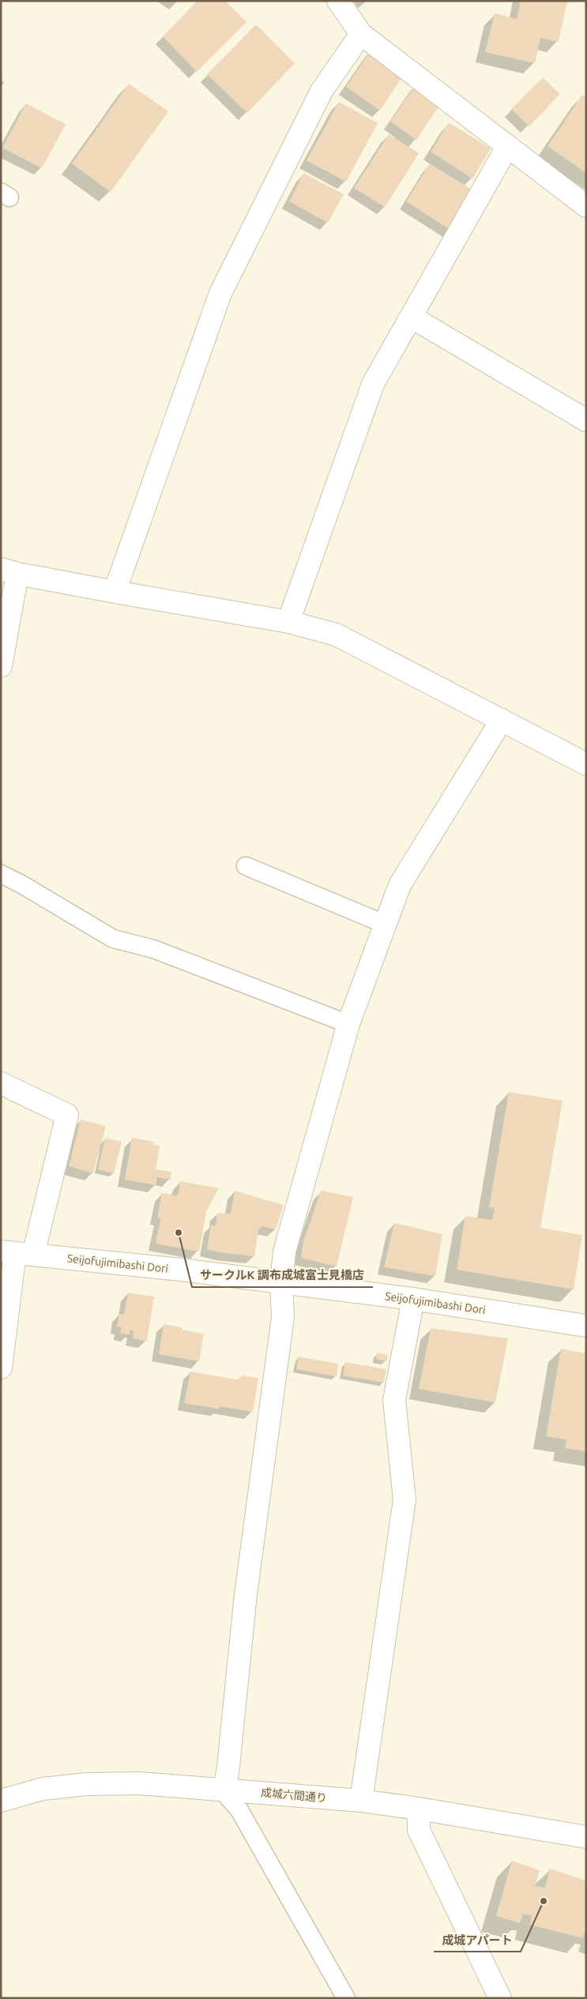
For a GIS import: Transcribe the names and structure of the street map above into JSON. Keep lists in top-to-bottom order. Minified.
{"streets":{"street":["Seijofujimibashi Dori","成城六間通り"]},"places":["サークルK 調布成城富士見橋店","成城アパート"]}
